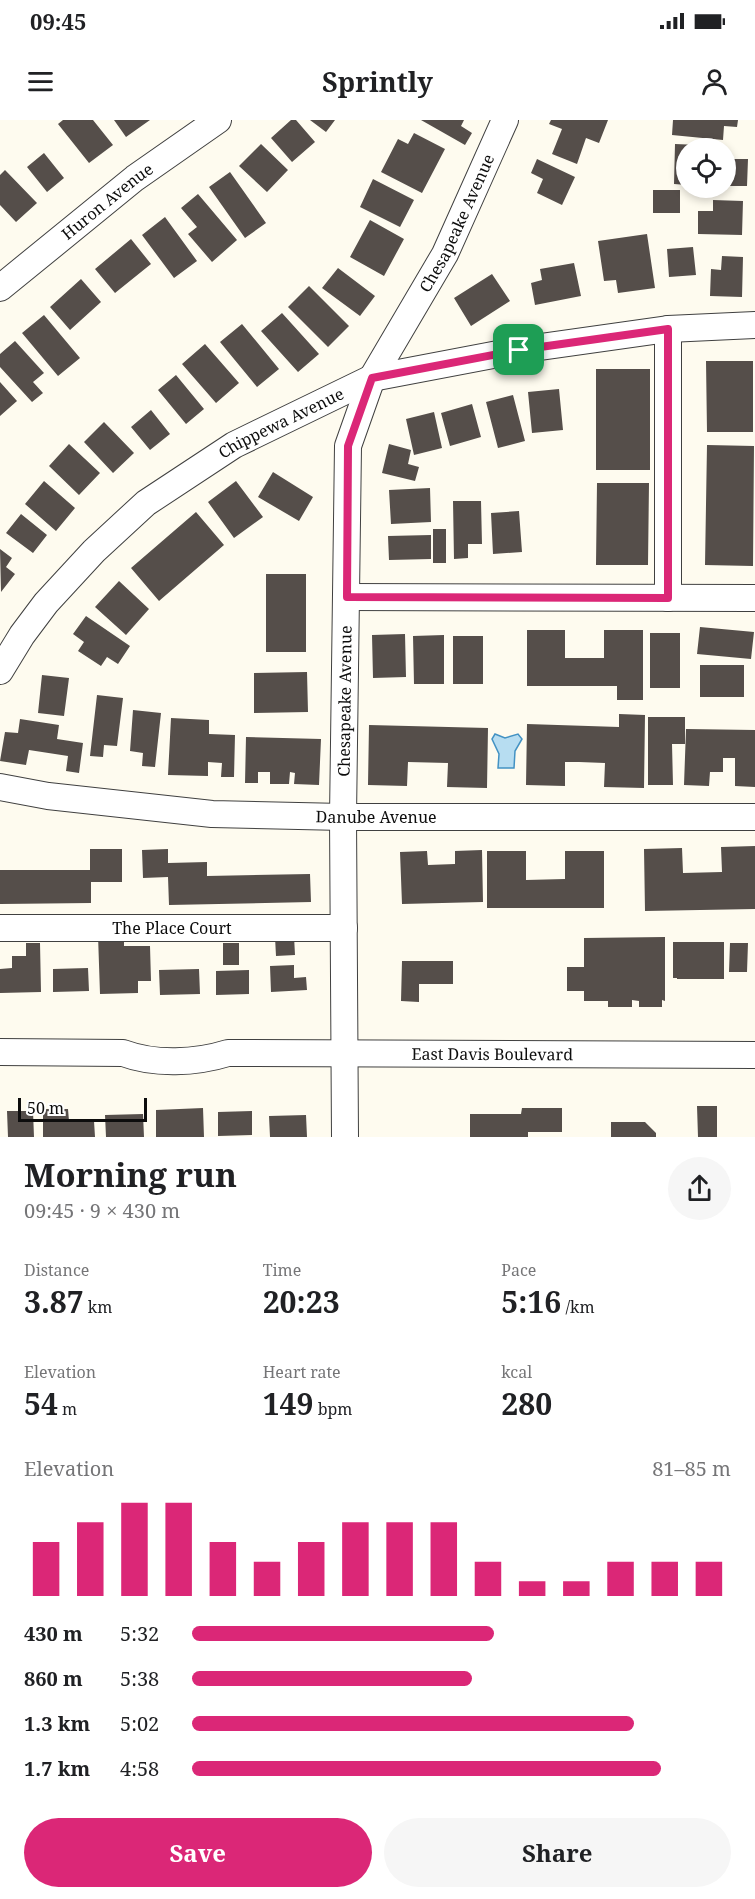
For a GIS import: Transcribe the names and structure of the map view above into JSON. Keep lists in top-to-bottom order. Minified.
{"streets":{"street":["Huron Avenue","Chesapeake Avenue","Chippewa Avenue","Danube Avenue","The Place Court","East Davis Boulevard"]},"crossings":[["Chesapeake Avenue","Chippewa Avenue"],["Chesapeake Avenue","Danube Avenue"],["Chesapeake Avenue","The Place Court"],["Chesapeake Avenue","East Davis Boulevard"]],"scale_bar":"50 m","page":{"status":"09:45","header":"Sprintly","scale":"50 m","heading":["Morning run","09:45 · 9 × 430 m"],"stats":[["Distance","3.87 km"],["Time","20:23"],["Pace","5:16 /km"],["Elevation","54 m"],["Heart rate","149 bpm"],["kcal","280"]],"chart":["Elevation","81–85 m"],"list":[{"name":"430 m","note":"5:32"},{"name":"860 m","note":"5:38"},{"name":"1.3 km","note":"5:02"},{"name":"1.7 km","note":"4:58"}],"buttons":["Save","Share"]}}
